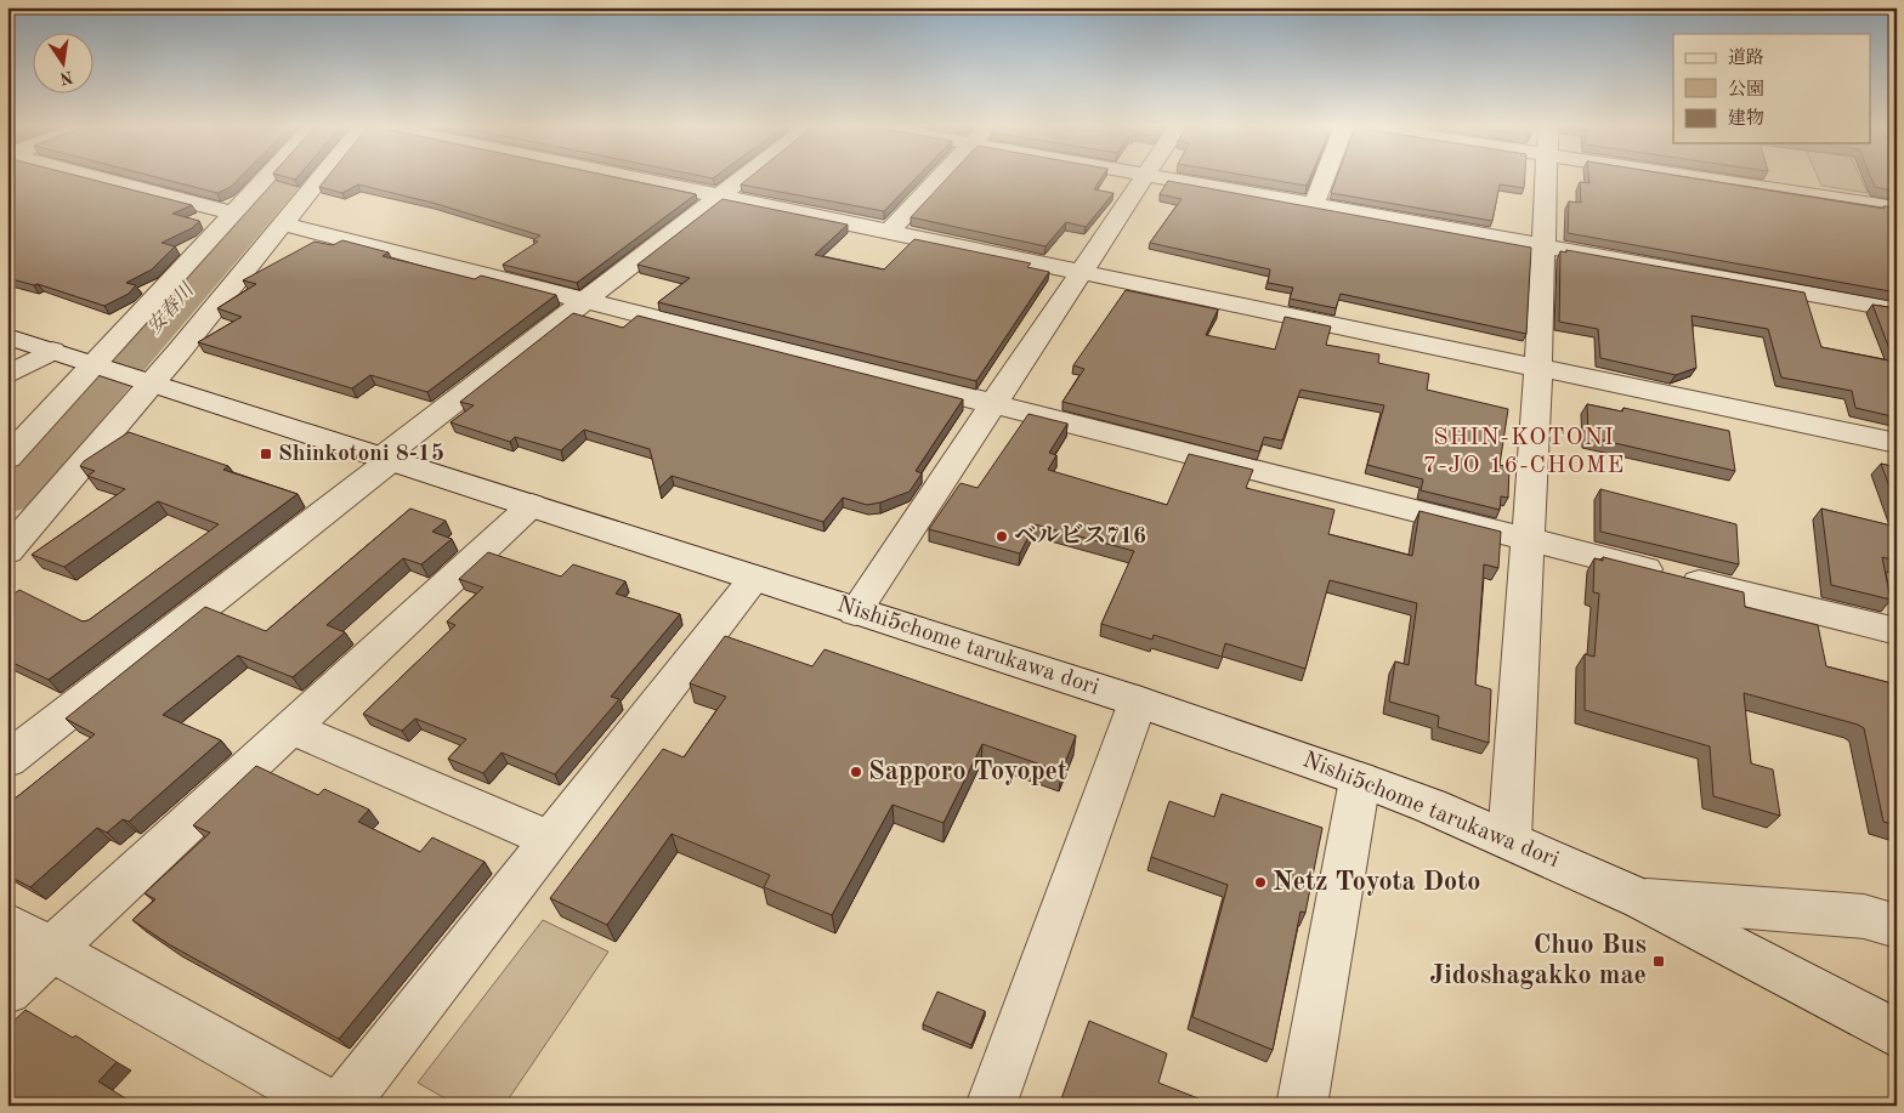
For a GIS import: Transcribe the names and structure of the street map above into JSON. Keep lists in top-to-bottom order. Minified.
{"streets":{"street":["Nishi5chome tarukawa dori"]},"districts":["SHIN-KOTONI 7-JO 16-CHOME"],"water":["安春川"],"places":{"transit":["Shinkotoni 8-15","Chuo Bus Jidoshagakko mae"],"other":["ベルビス716","Sapporo Toyopet","Netz Toyota Doto"]},"legend":["道路","公園","建物"],"north":"bottom"}
